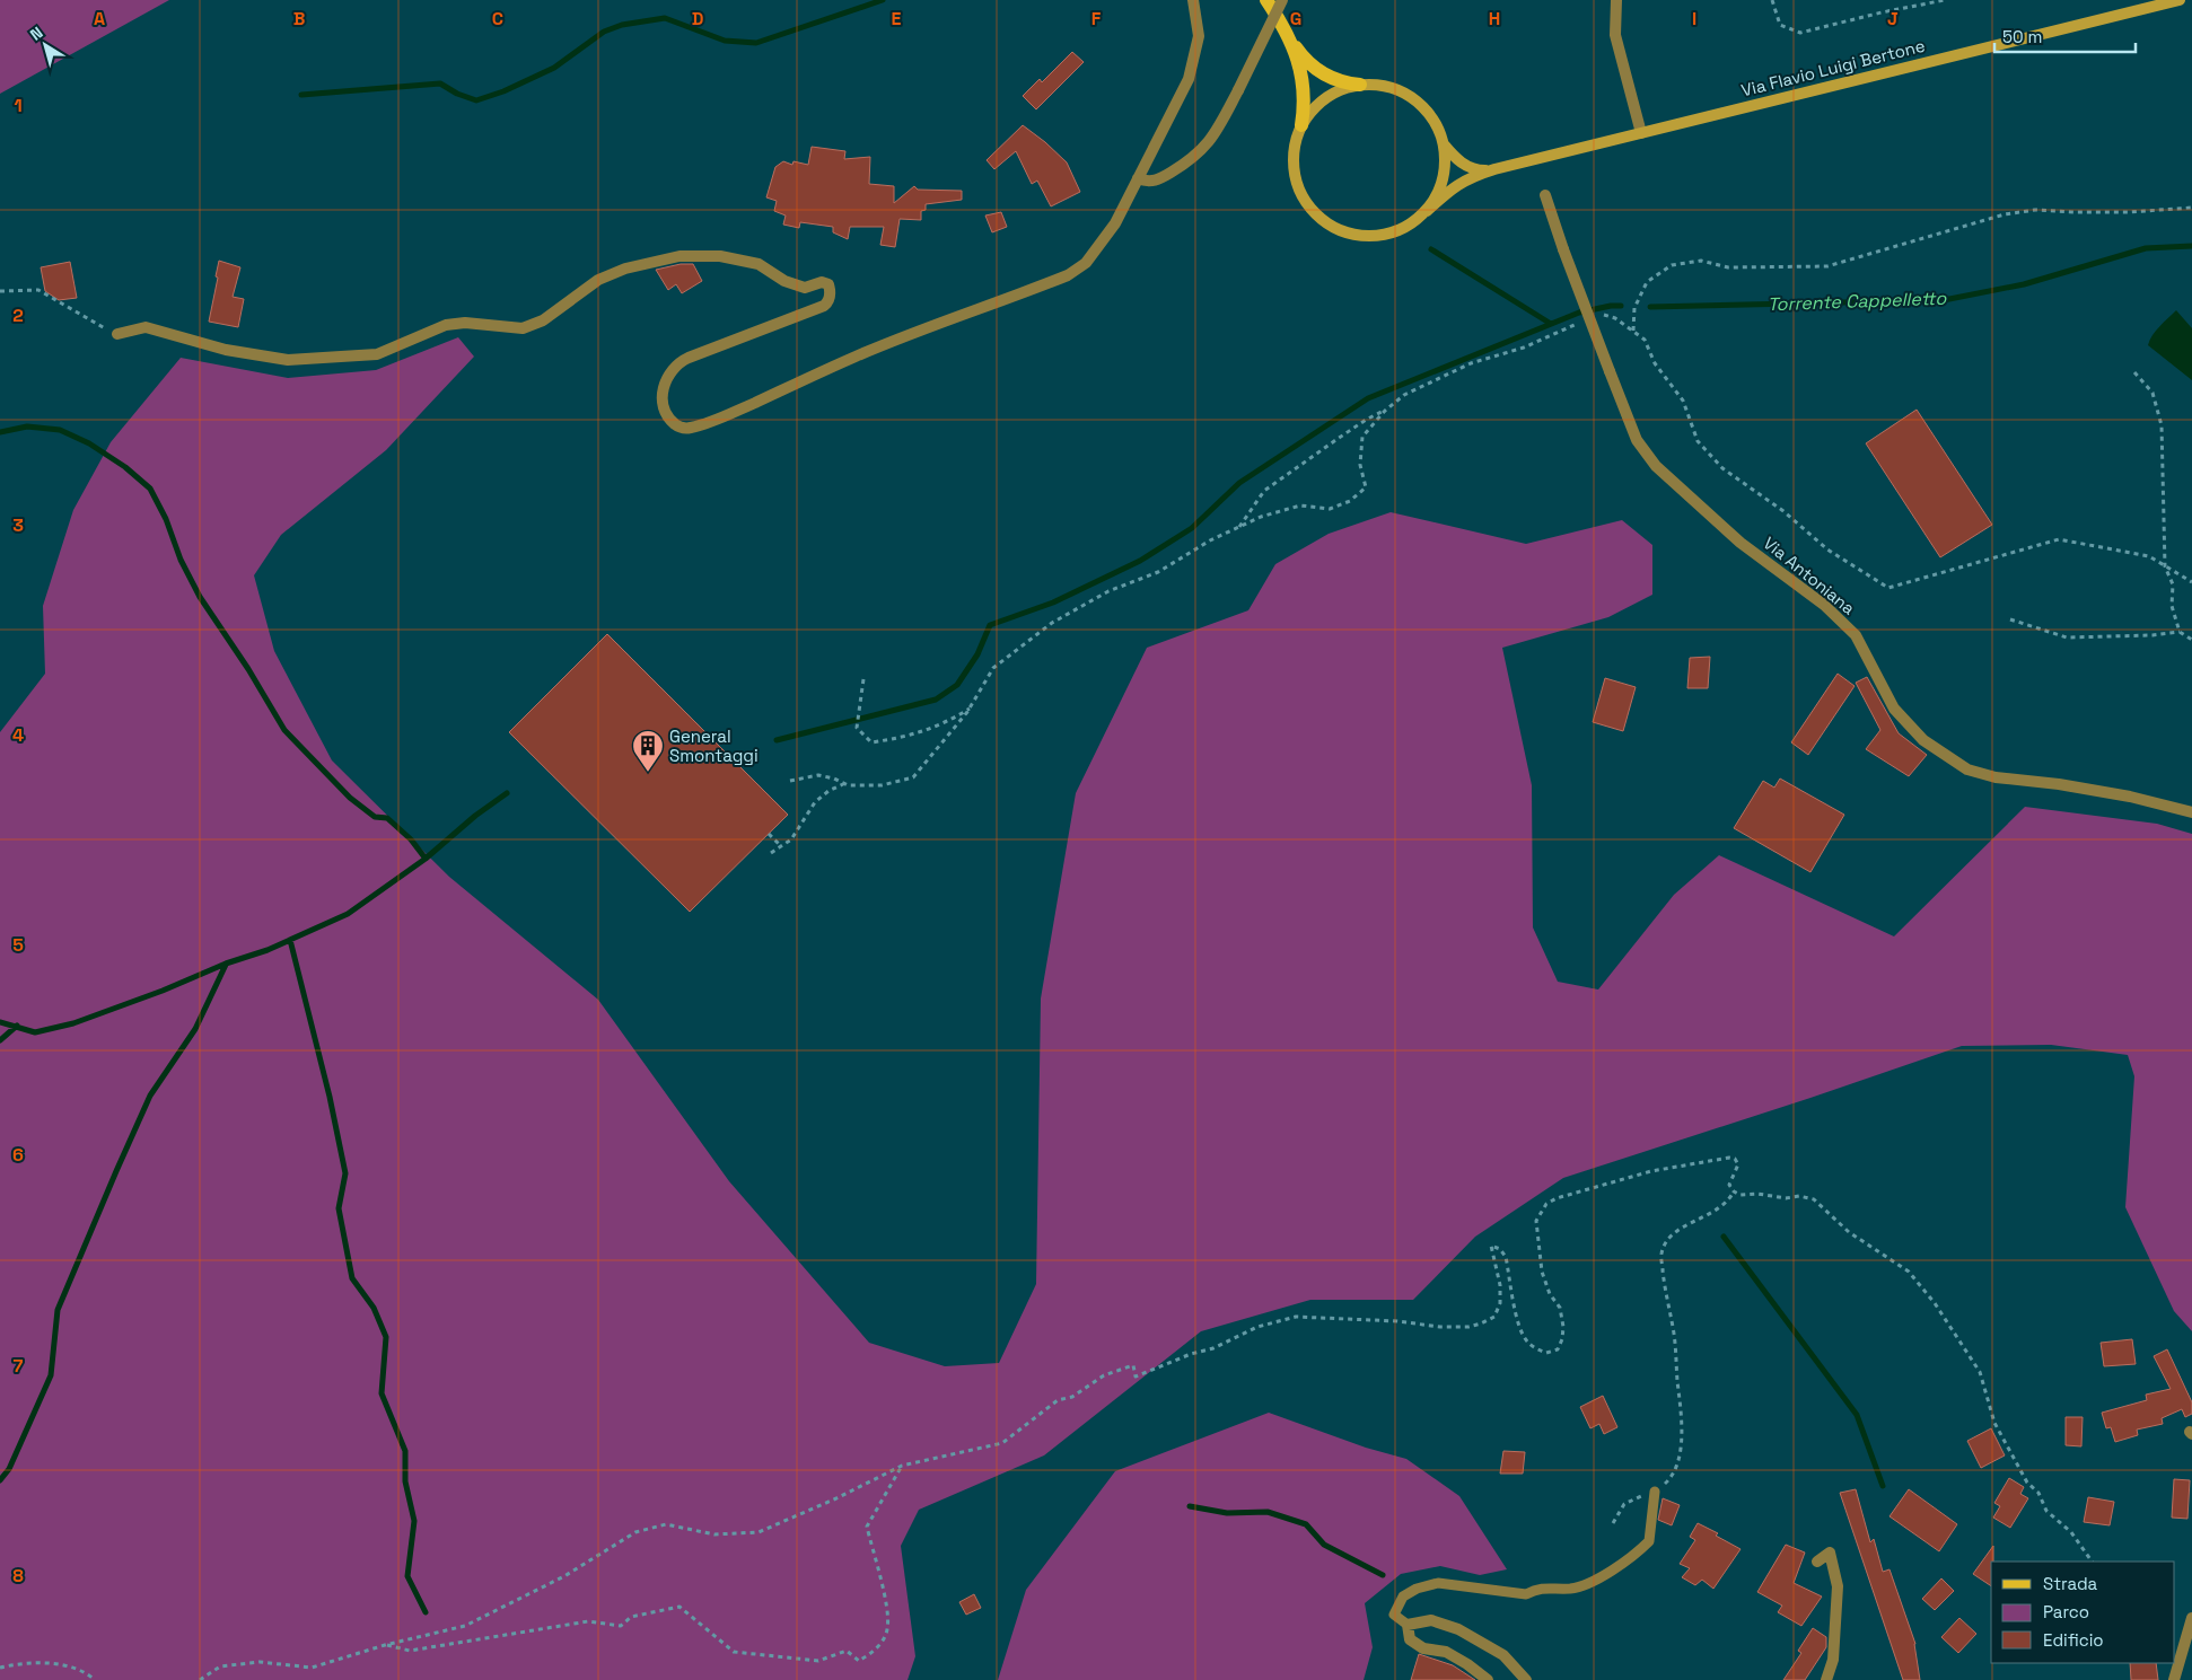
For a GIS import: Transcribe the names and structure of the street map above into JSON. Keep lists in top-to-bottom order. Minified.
{"streets":{"street":["Via Flavio Luigi Bertone","Via Antoniana"]},"water":["Torrente Cappelletto"],"places":{"building":["General Smontaggi"]},"legend":["Strada","Parco","Edificio"],"scale_bar":"50 m","north":"top left","grid":{"columns":["A","B","C","D","E","F","G","H","I","J"],"rows":["1","2","3","4","5","6","7","8"]}}
